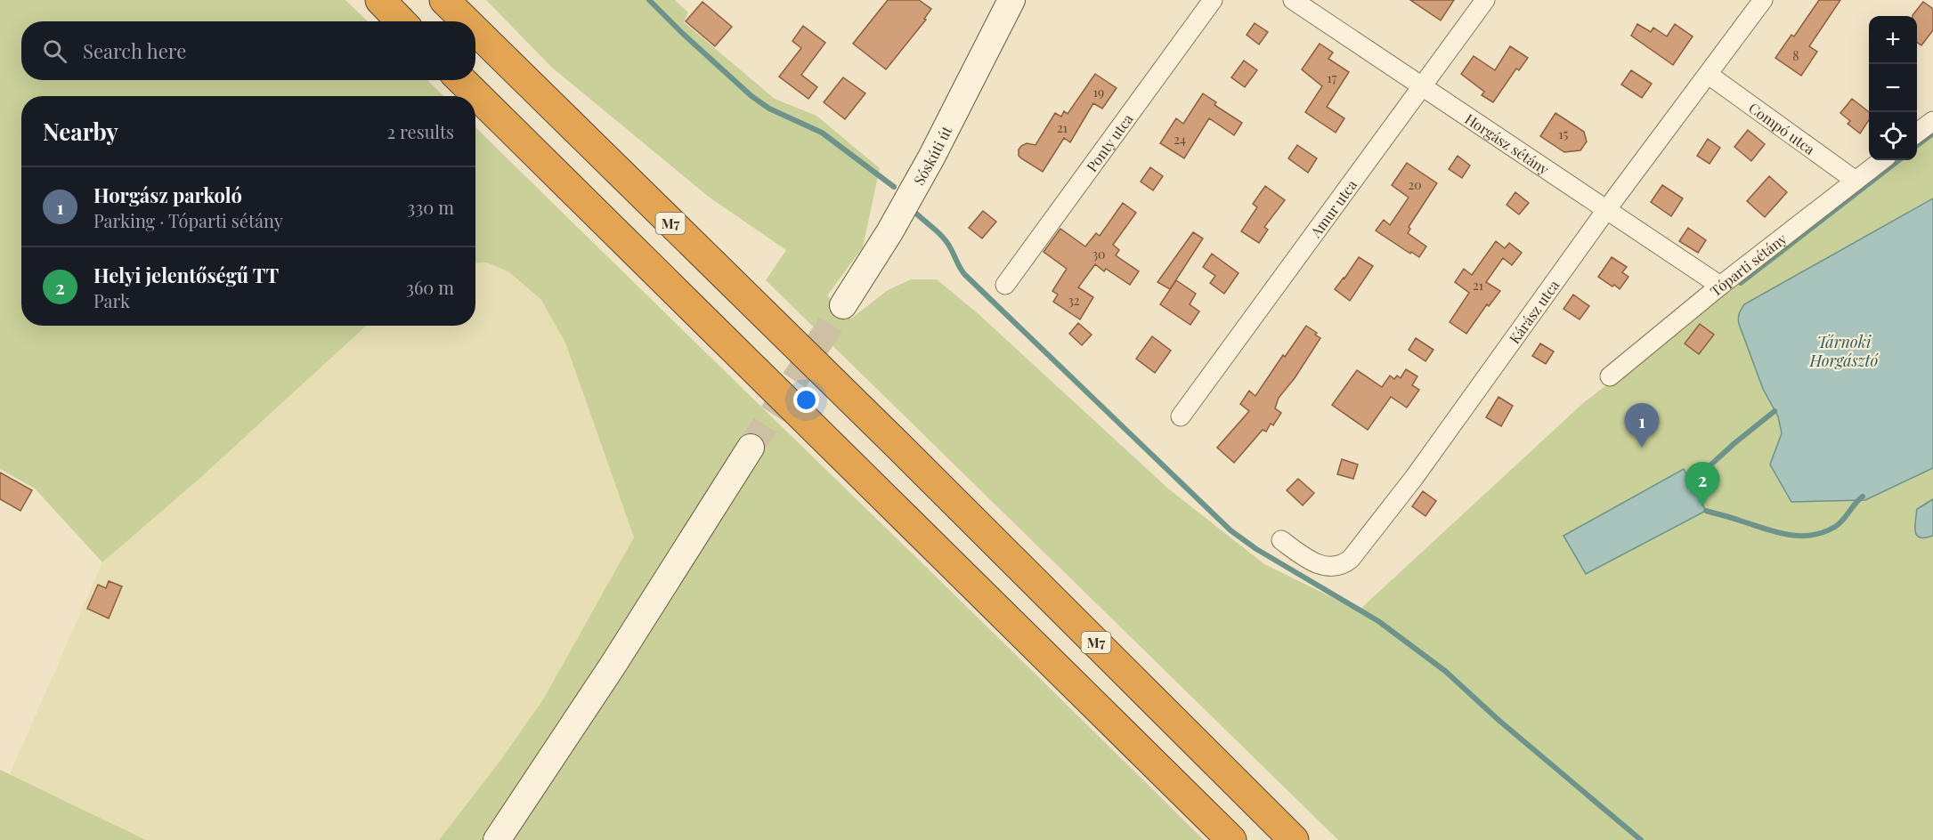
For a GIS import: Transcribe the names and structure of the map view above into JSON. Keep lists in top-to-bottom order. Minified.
{"streets":{"highway":["M7"],"main road":["Sóskúti út"],"street":["Compó utca","Ponty utca","Horgász sétány","Amur utca","Tóparti sétány","Kárász utca"]},"crossings":[["Compó utca","Tóparti sétány"],["Compó utca","Kárász utca"],["Horgász sétány","Amur utca"],["Horgász sétány","Tóparti sétány"],["Horgász sétány","Kárász utca"]],"water":["Tárnoki Horgásztó"],"house_numbers":["8","17","19","21","15","24","20","30","21","32"],"page":{"map_buttons":["+","−"],"search":"Search here","heading":["Nearby","2 results"],"list":[{"mark":"1","name":"Horgász parkoló","note":"Parking · Tóparti sétány","value":"330 m"},{"mark":"2","name":"Helyi jelentőségű TT","note":"Park","value":"360 m"}],"pins":["1","2"]}}
